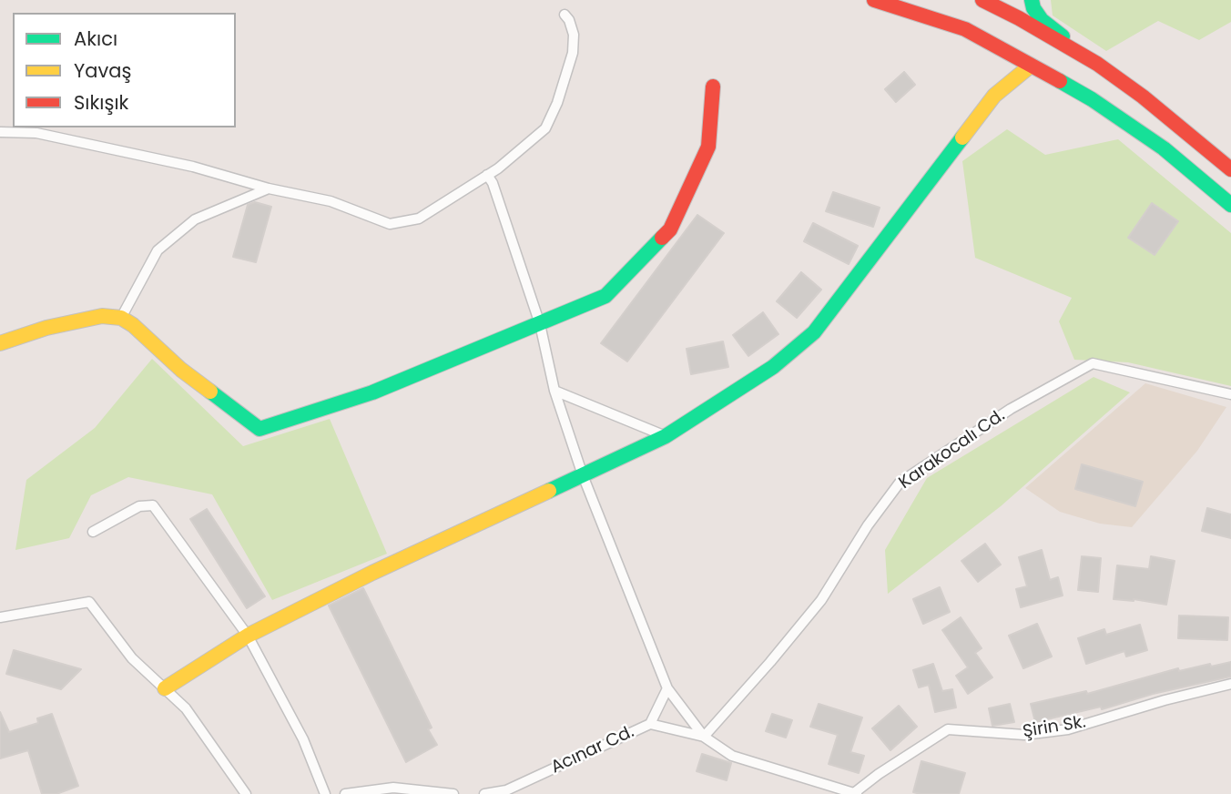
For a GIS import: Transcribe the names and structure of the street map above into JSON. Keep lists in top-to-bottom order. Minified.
{"streets":{"street":["Karakocalı Cd.","Şirin Sk.","Acınar Cd."]},"crossings":[["Karakocalı Cd.","Acınar Cd."]],"legend":["Akıcı","Yavaş","Sıkışık"]}
